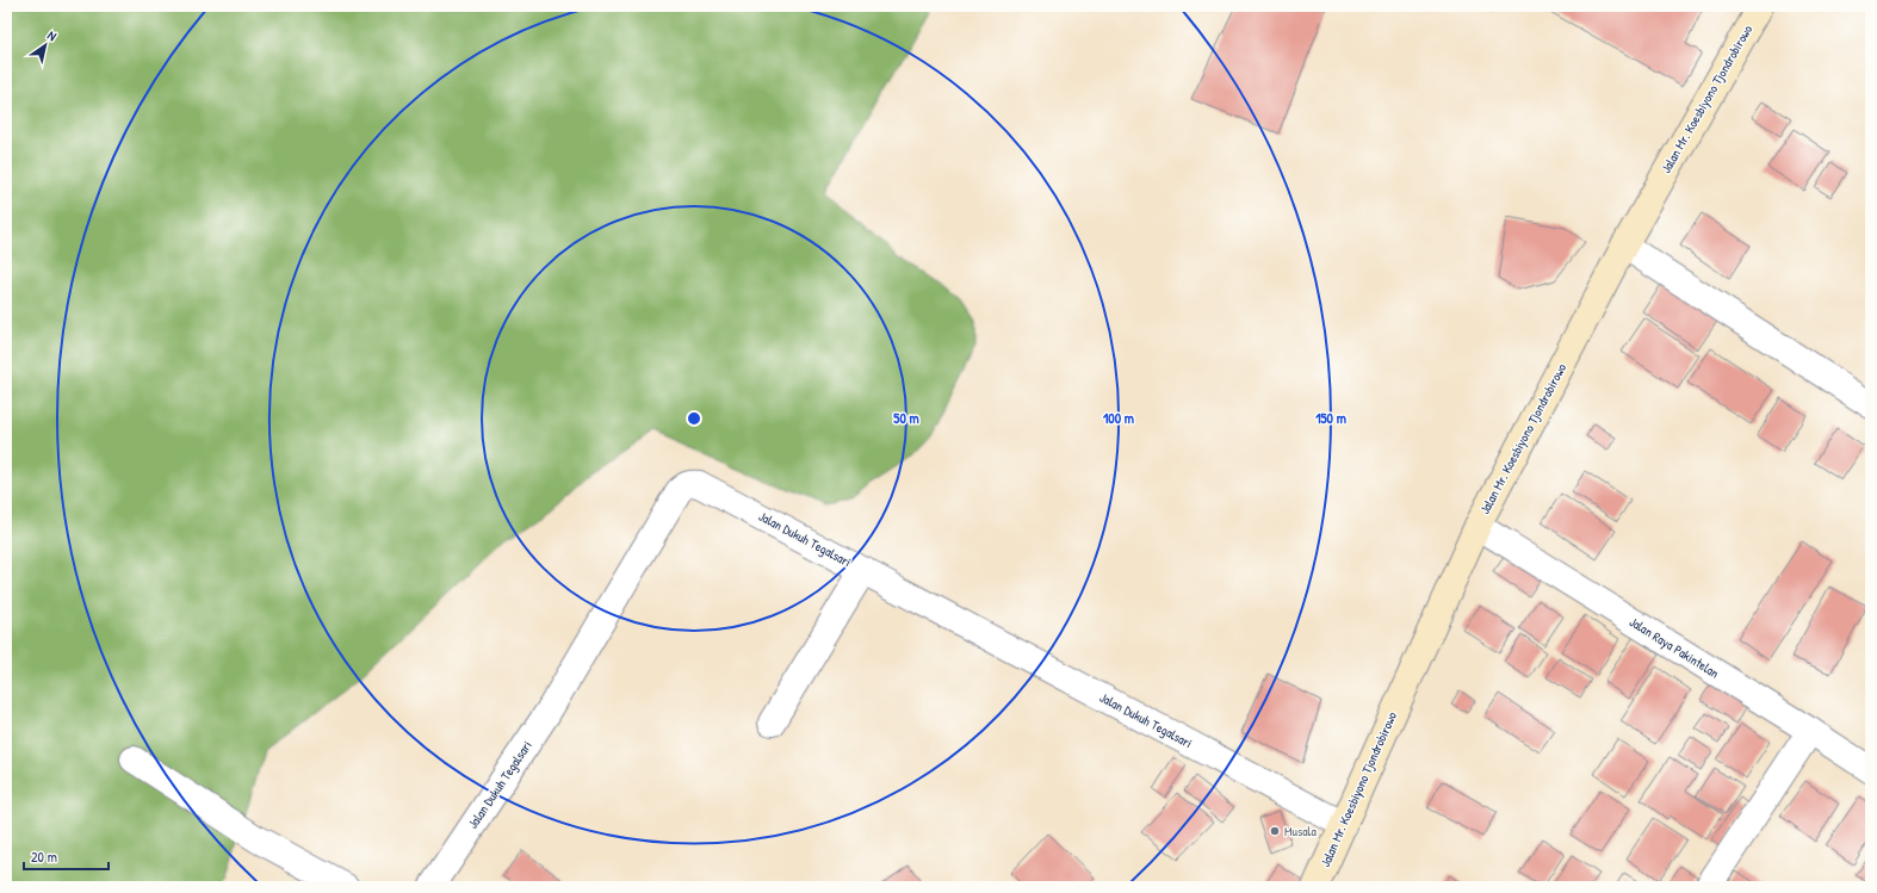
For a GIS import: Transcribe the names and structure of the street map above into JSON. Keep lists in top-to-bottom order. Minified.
{"streets":{"main road":["Jalan Mr. Koesbiyono Tjondrobirowo"],"street":["Jalan Dukuh Tegalsari","Jalan Raya Pakintelan"]},"crossings":[["Jalan Mr. Koesbiyono Tjondrobirowo","Jalan Dukuh Tegalsari"],["Jalan Mr. Koesbiyono Tjondrobirowo","Jalan Raya Pakintelan"]],"places":["Musala"],"scale_bar":"20 m","north":"top right","rings":["50 m","100 m","150 m"]}
